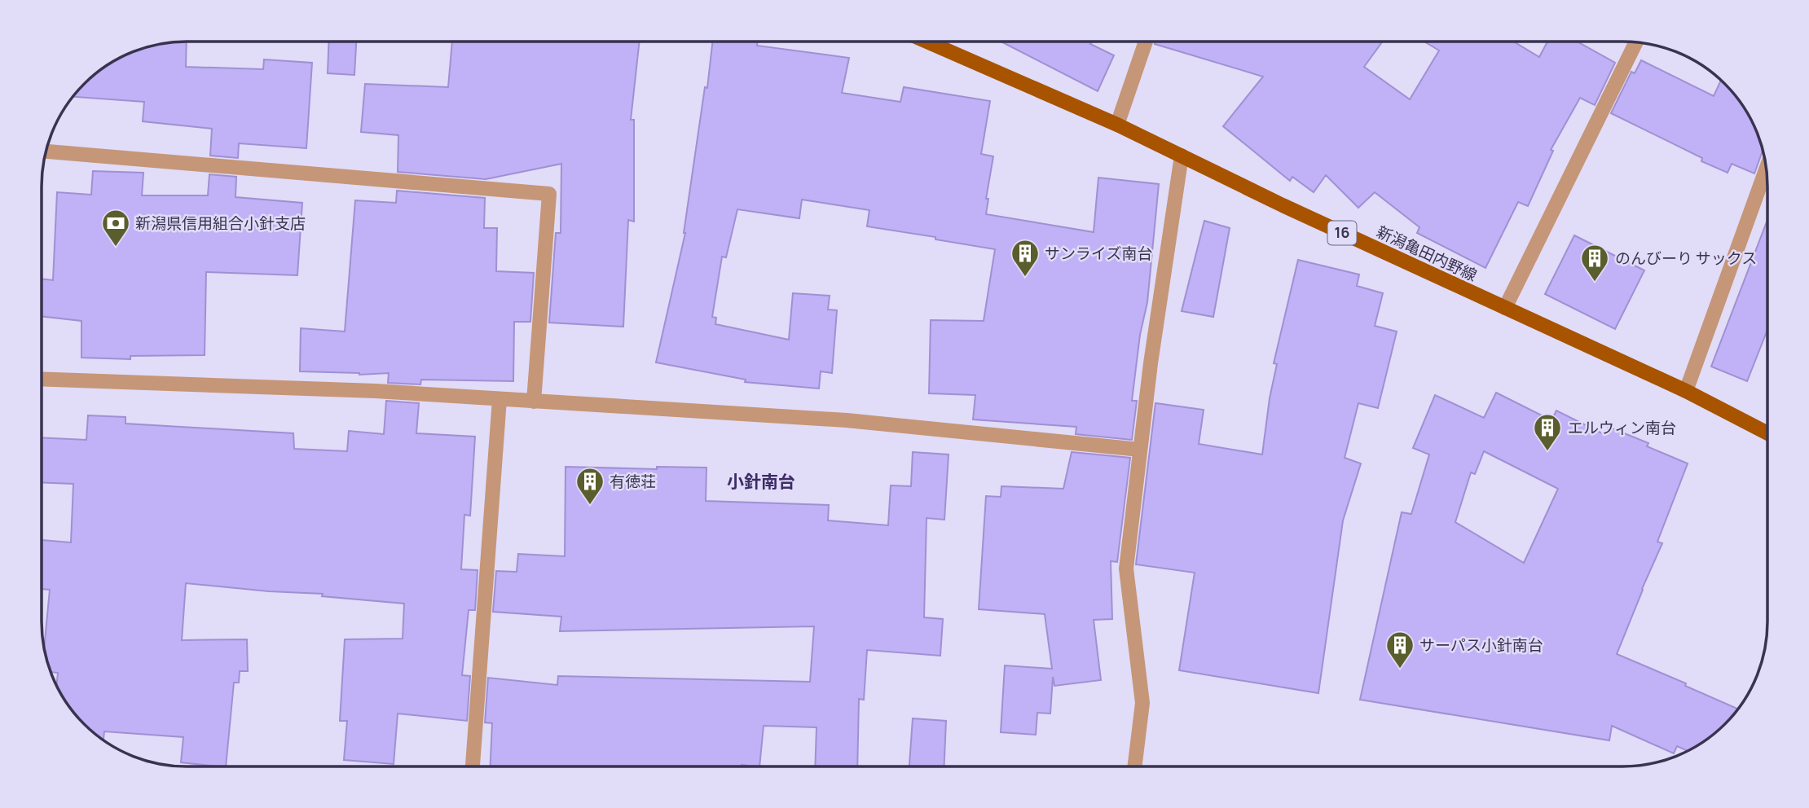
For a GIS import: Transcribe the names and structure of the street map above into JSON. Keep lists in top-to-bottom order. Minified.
{"streets":{"main road":["16","新潟亀田内野線"]},"districts":["小針南台"],"places":{"bank":["新潟県信用組合小針支店"],"building":["サンライズ南台","のんびーり サックス","エルウィン南台","有徳荘","サーパス小針南台"]}}
